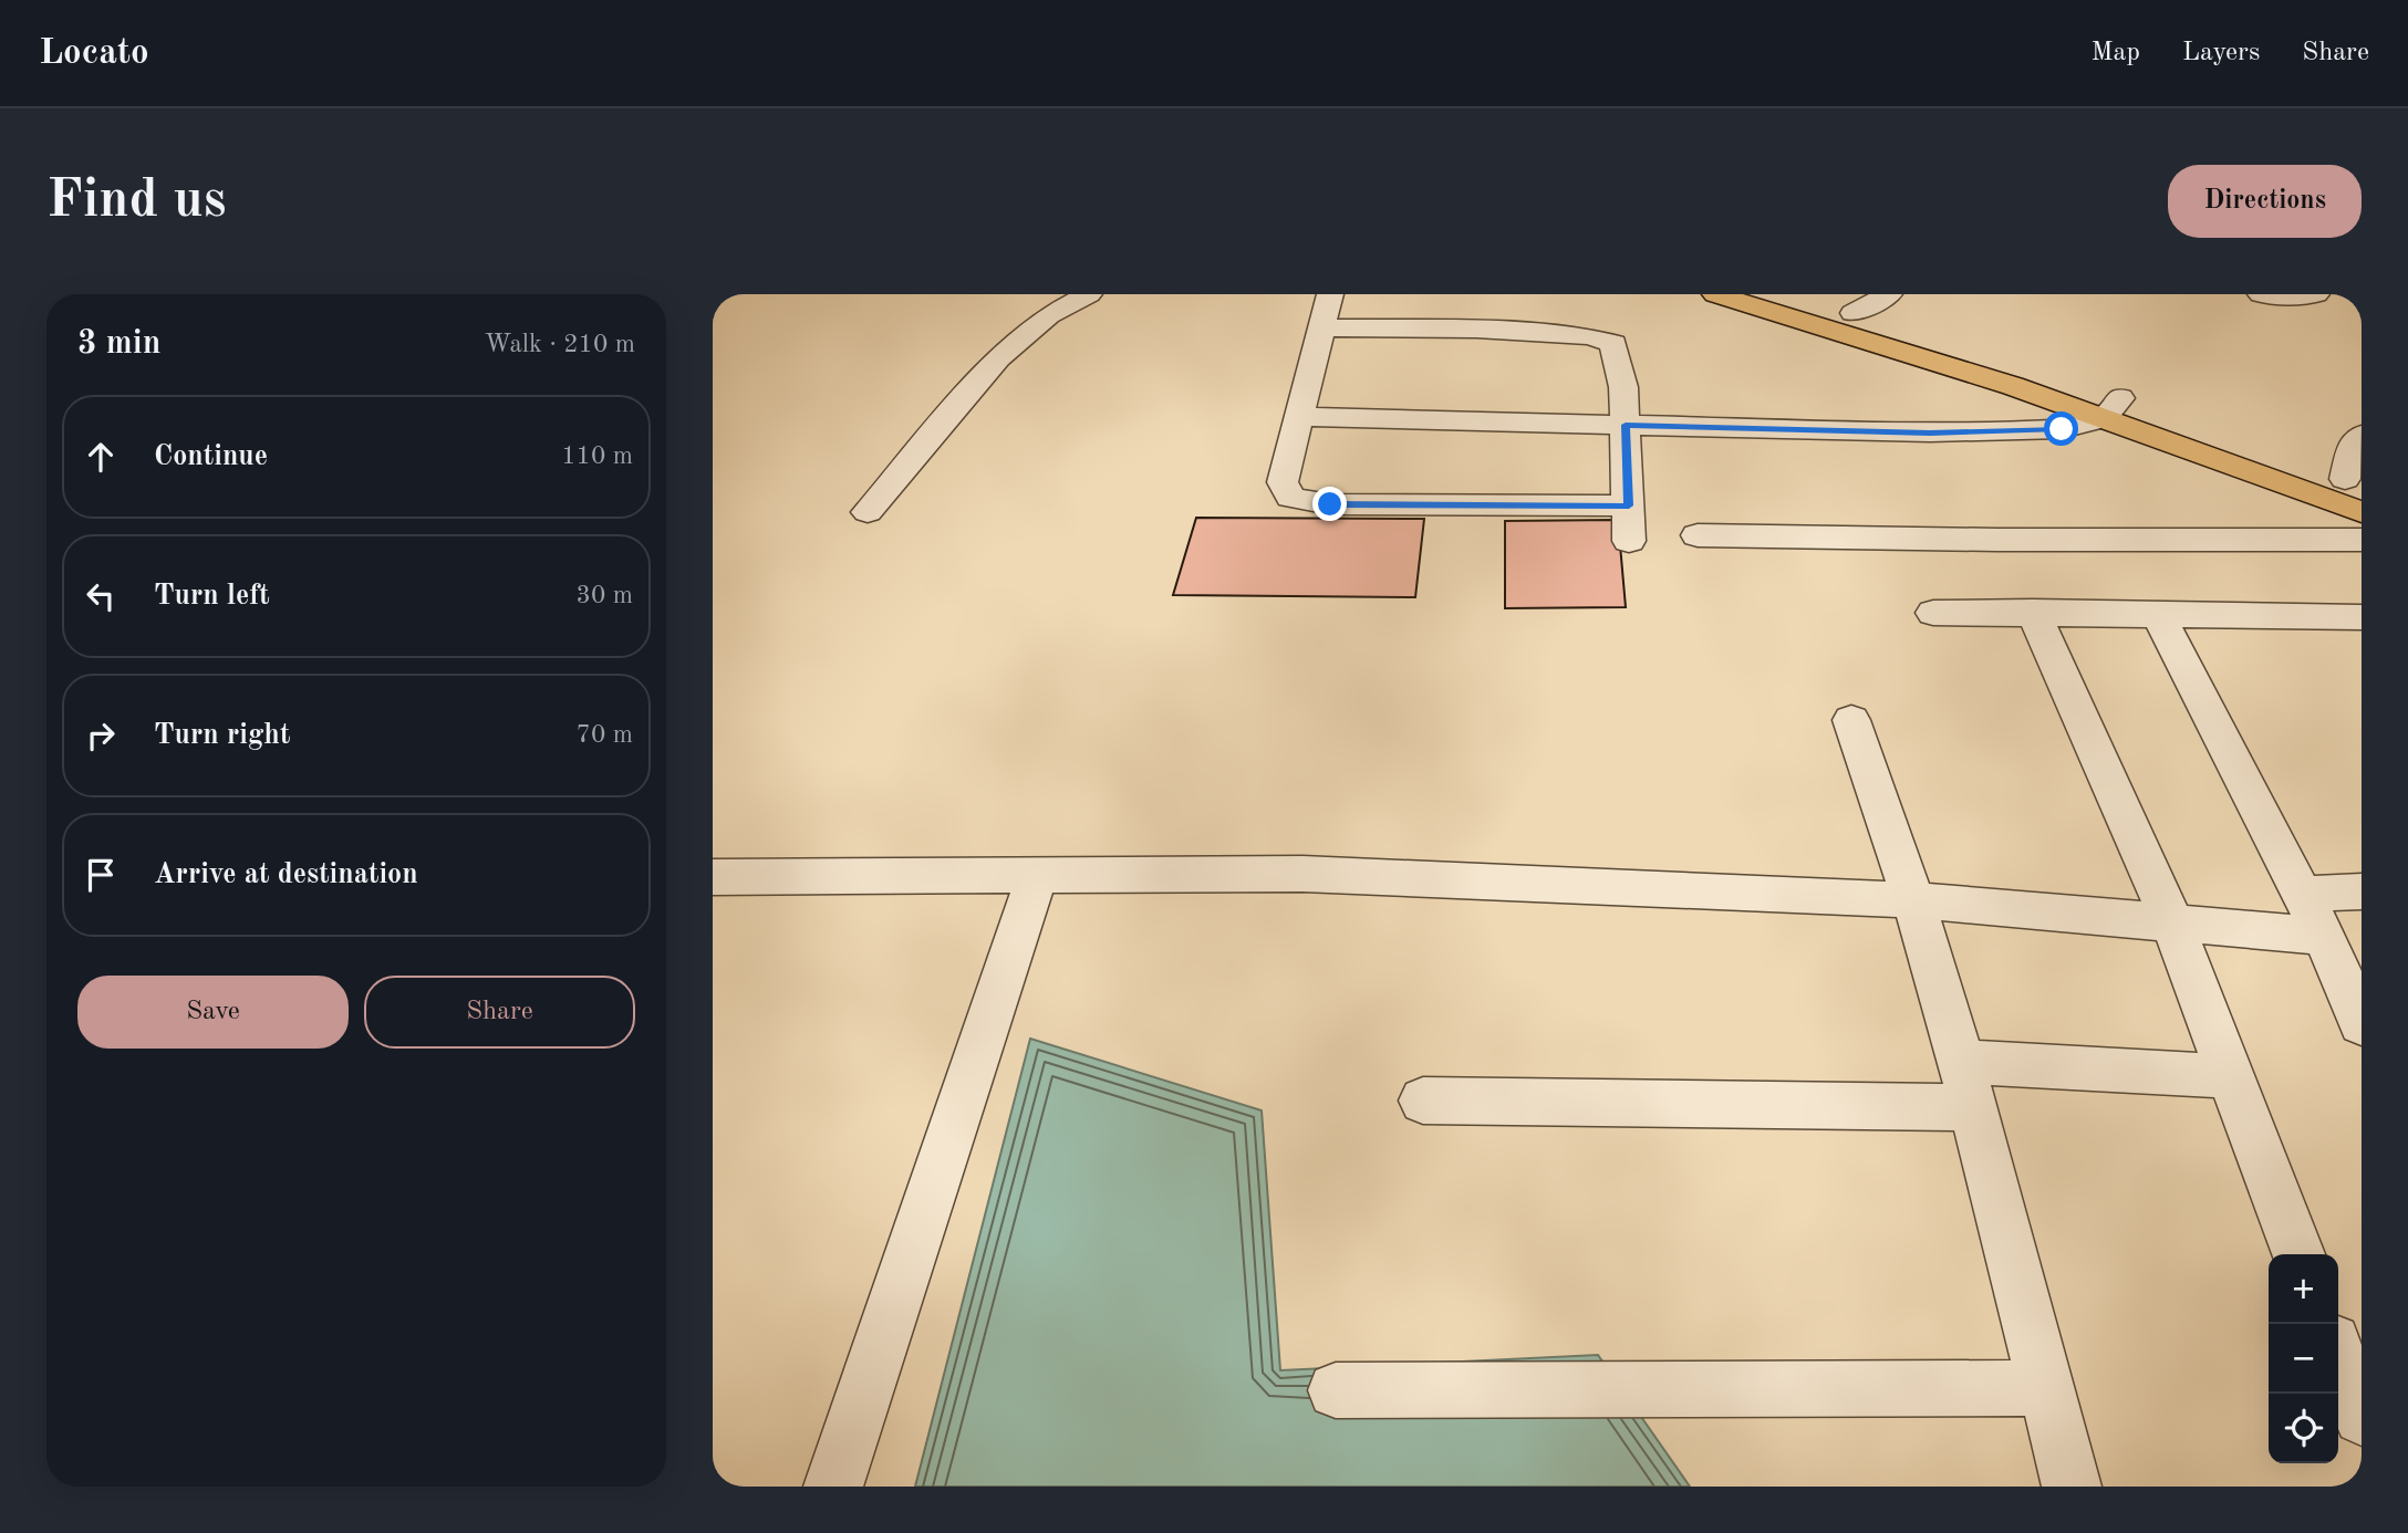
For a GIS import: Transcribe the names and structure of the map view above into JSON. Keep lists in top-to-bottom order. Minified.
{"page":{"header":"Locato","nav":["Map","Layers","Share"],"buttons":["Directions",["Save","Share"]],"title":"Find us","heading":["3 min","Walk · 210 m"],"list":[["Continue","110 m"],["Turn left","30 m"],["Turn right","70 m"],"Arrive at destination"],"map_buttons":["+","−"]}}
